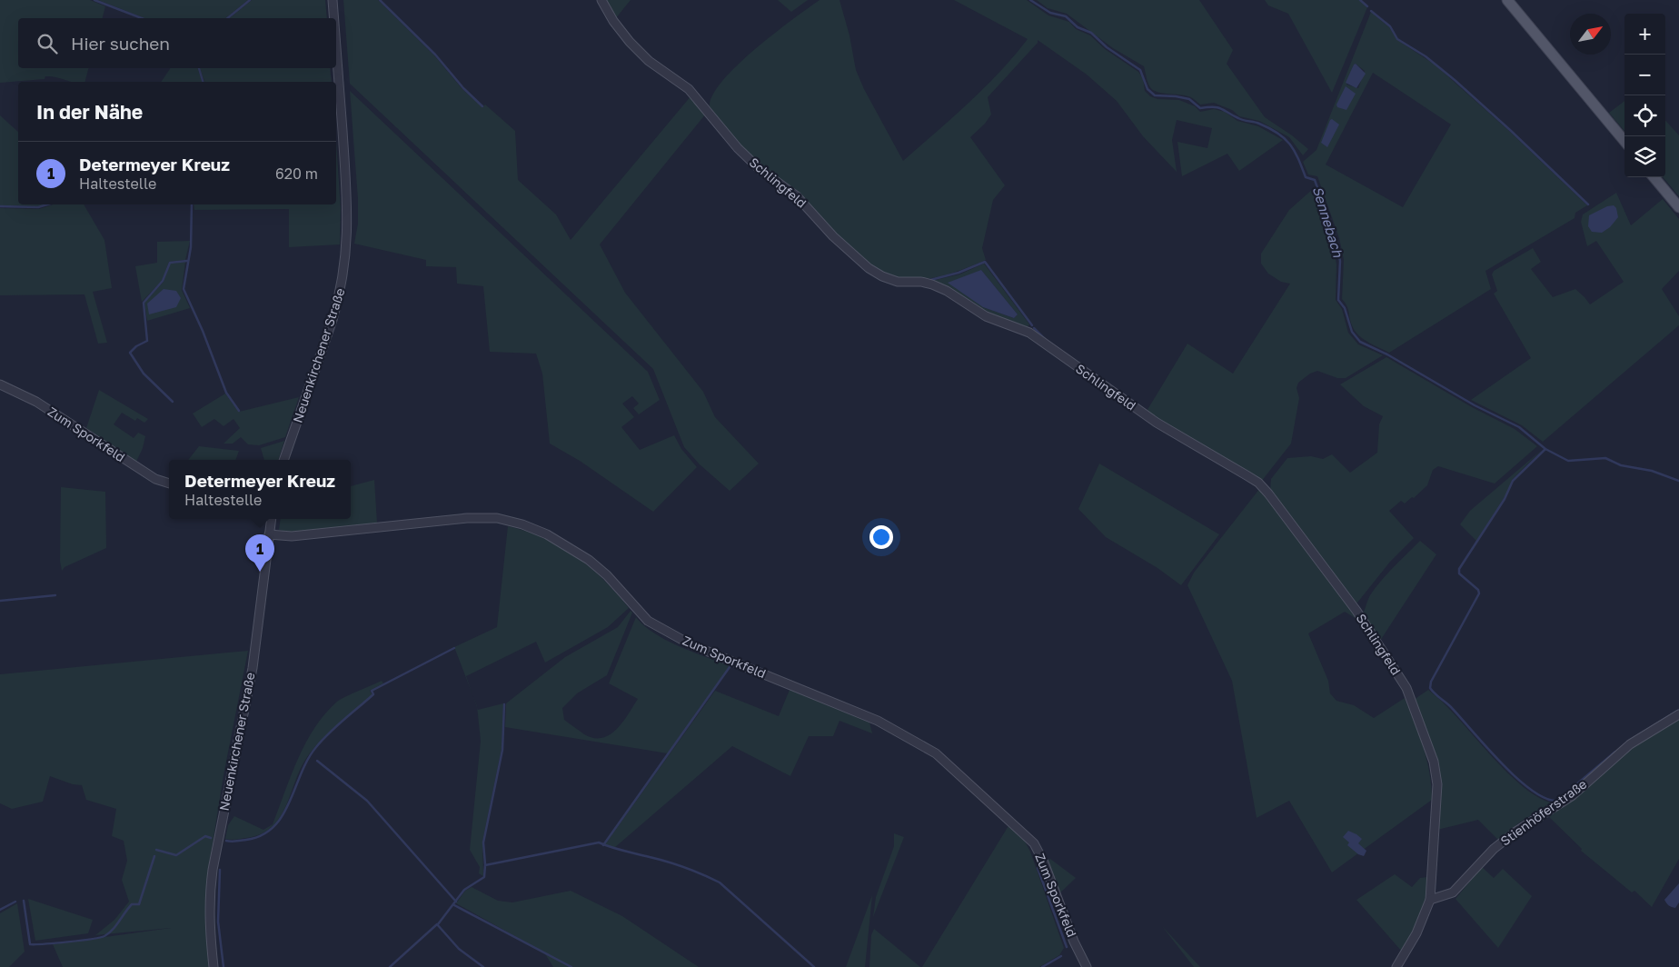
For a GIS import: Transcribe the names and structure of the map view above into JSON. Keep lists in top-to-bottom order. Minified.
{"streets":{"street":["Schlingfeld","Neuenkirchener Straße","Zum Sporkfeld","Stienhöferstraße"]},"crossings":[["Schlingfeld","Stienhöferstraße"],["Neuenkirchener Straße","Zum Sporkfeld"]],"water":["Sennebach"],"north":"top right","page":{"map_buttons":["+","−"],"search":"Hier suchen","heading":"In der Nähe","list":[{"mark":"1","name":"Determeyer Kreuz","note":"Haltestelle","value":"620 m"}],"popup":["Determeyer Kreuz","Haltestelle"],"pins":"1"}}
